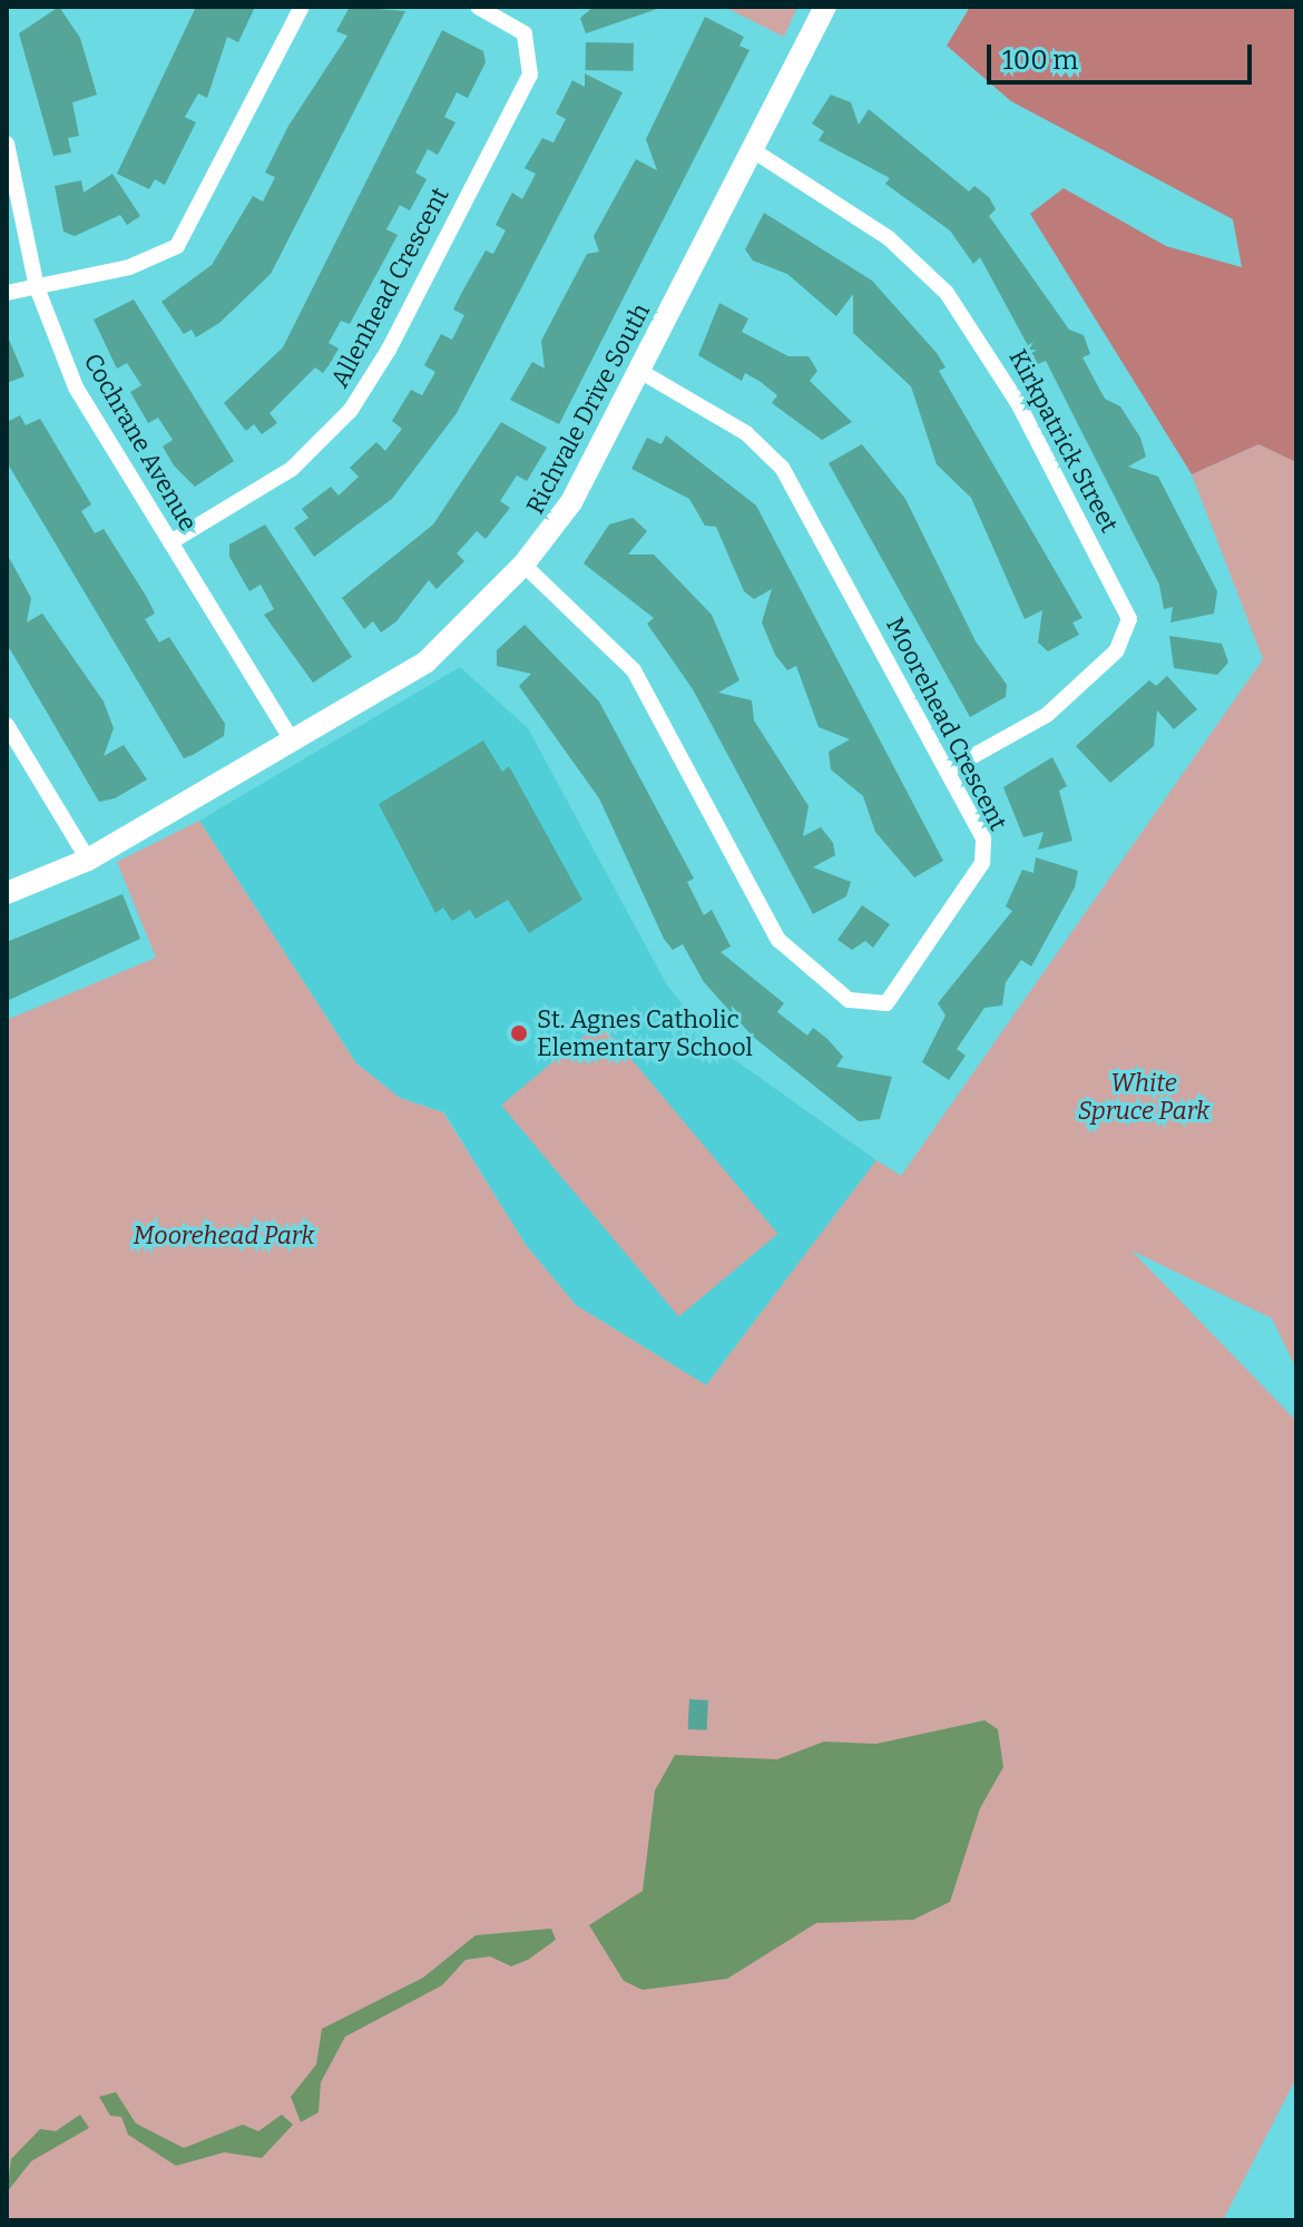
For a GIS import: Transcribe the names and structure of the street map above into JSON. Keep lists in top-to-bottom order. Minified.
{"streets":{"street":["Allenhead Crescent","Richvale Drive South","Kirkpatrick Street","Cochrane Avenue","Moorehead Crescent"]},"crossings":[["Allenhead Crescent","Cochrane Avenue"],["Richvale Drive South","Kirkpatrick Street"],["Richvale Drive South","Cochrane Avenue"],["Richvale Drive South","Moorehead Crescent"],["Kirkpatrick Street","Moorehead Crescent"]],"parks":["White Spruce Park","Moorehead Park"],"places":["St. Agnes Catholic Elementary School"],"scale_bar":"100 m"}
